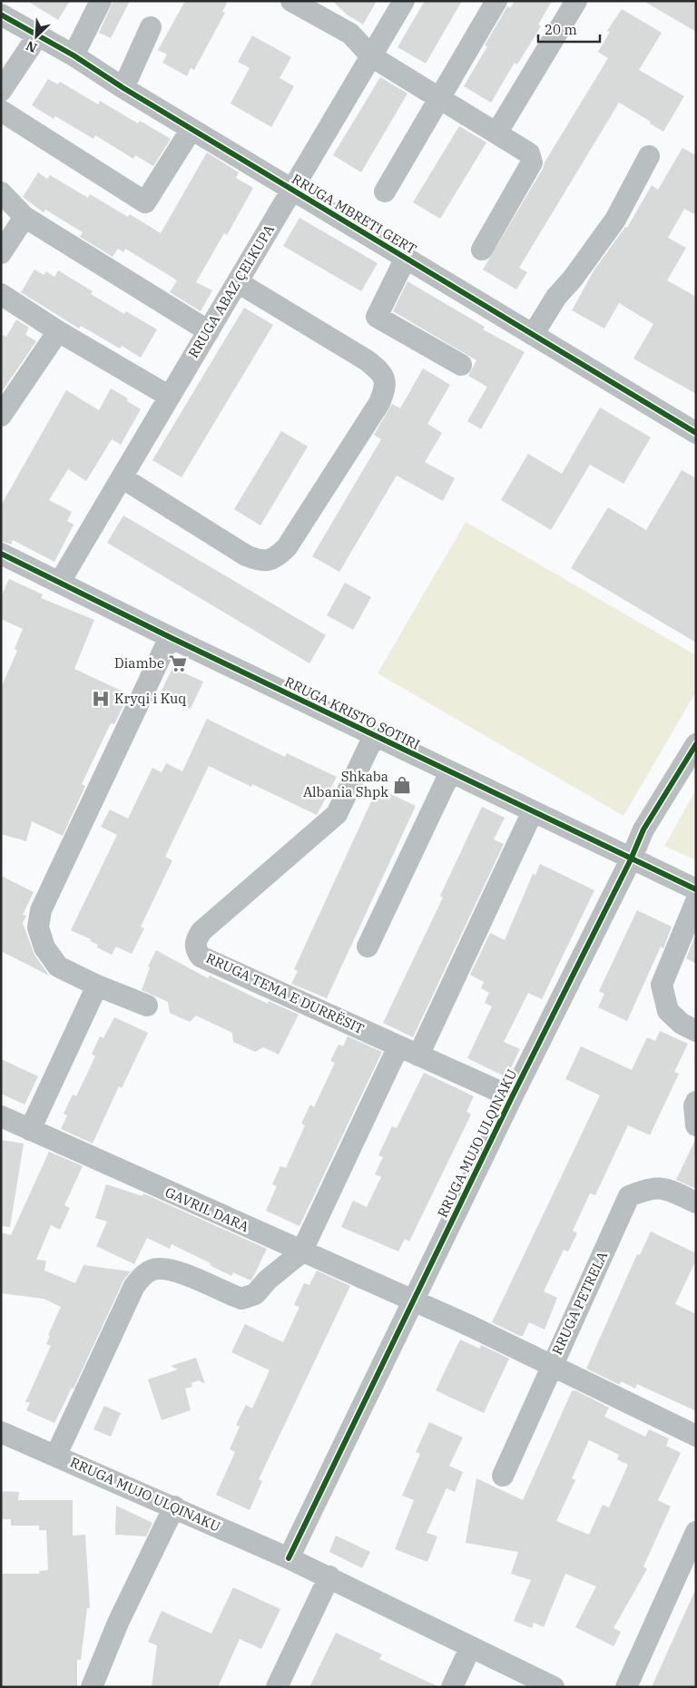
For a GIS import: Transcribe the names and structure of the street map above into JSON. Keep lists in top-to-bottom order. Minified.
{"streets":{"street":["RRUGA MBRETI GERT","RRUGA ABAZ ÇELKUPA","RRUGA KRISTO SOTIRI","RRUGA TEMA E DURRËSIT","RRUGA MUJO ULQINAKU","GAVRIL DARA","RRUGA PETRELA"]},"crossings":[["RRUGA MBRETI GERT","RRUGA ABAZ ÇELKUPA"],["RRUGA ABAZ ÇELKUPA","RRUGA KRISTO SOTIRI"],["RRUGA KRISTO SOTIRI","RRUGA TEMA E DURRËSIT"],["RRUGA KRISTO SOTIRI","RRUGA MUJO ULQINAKU"],["RRUGA TEMA E DURRËSIT","RRUGA MUJO ULQINAKU"],["RRUGA MUJO ULQINAKU","GAVRIL DARA"],["GAVRIL DARA","RRUGA PETRELA"]],"places":{"supermarket":["Diambe"],"hospital":["Kryqi i Kuq"],"shop":["Shkaba Albania Shpk"]},"scale_bar":"20 m","north":"bottom left"}
